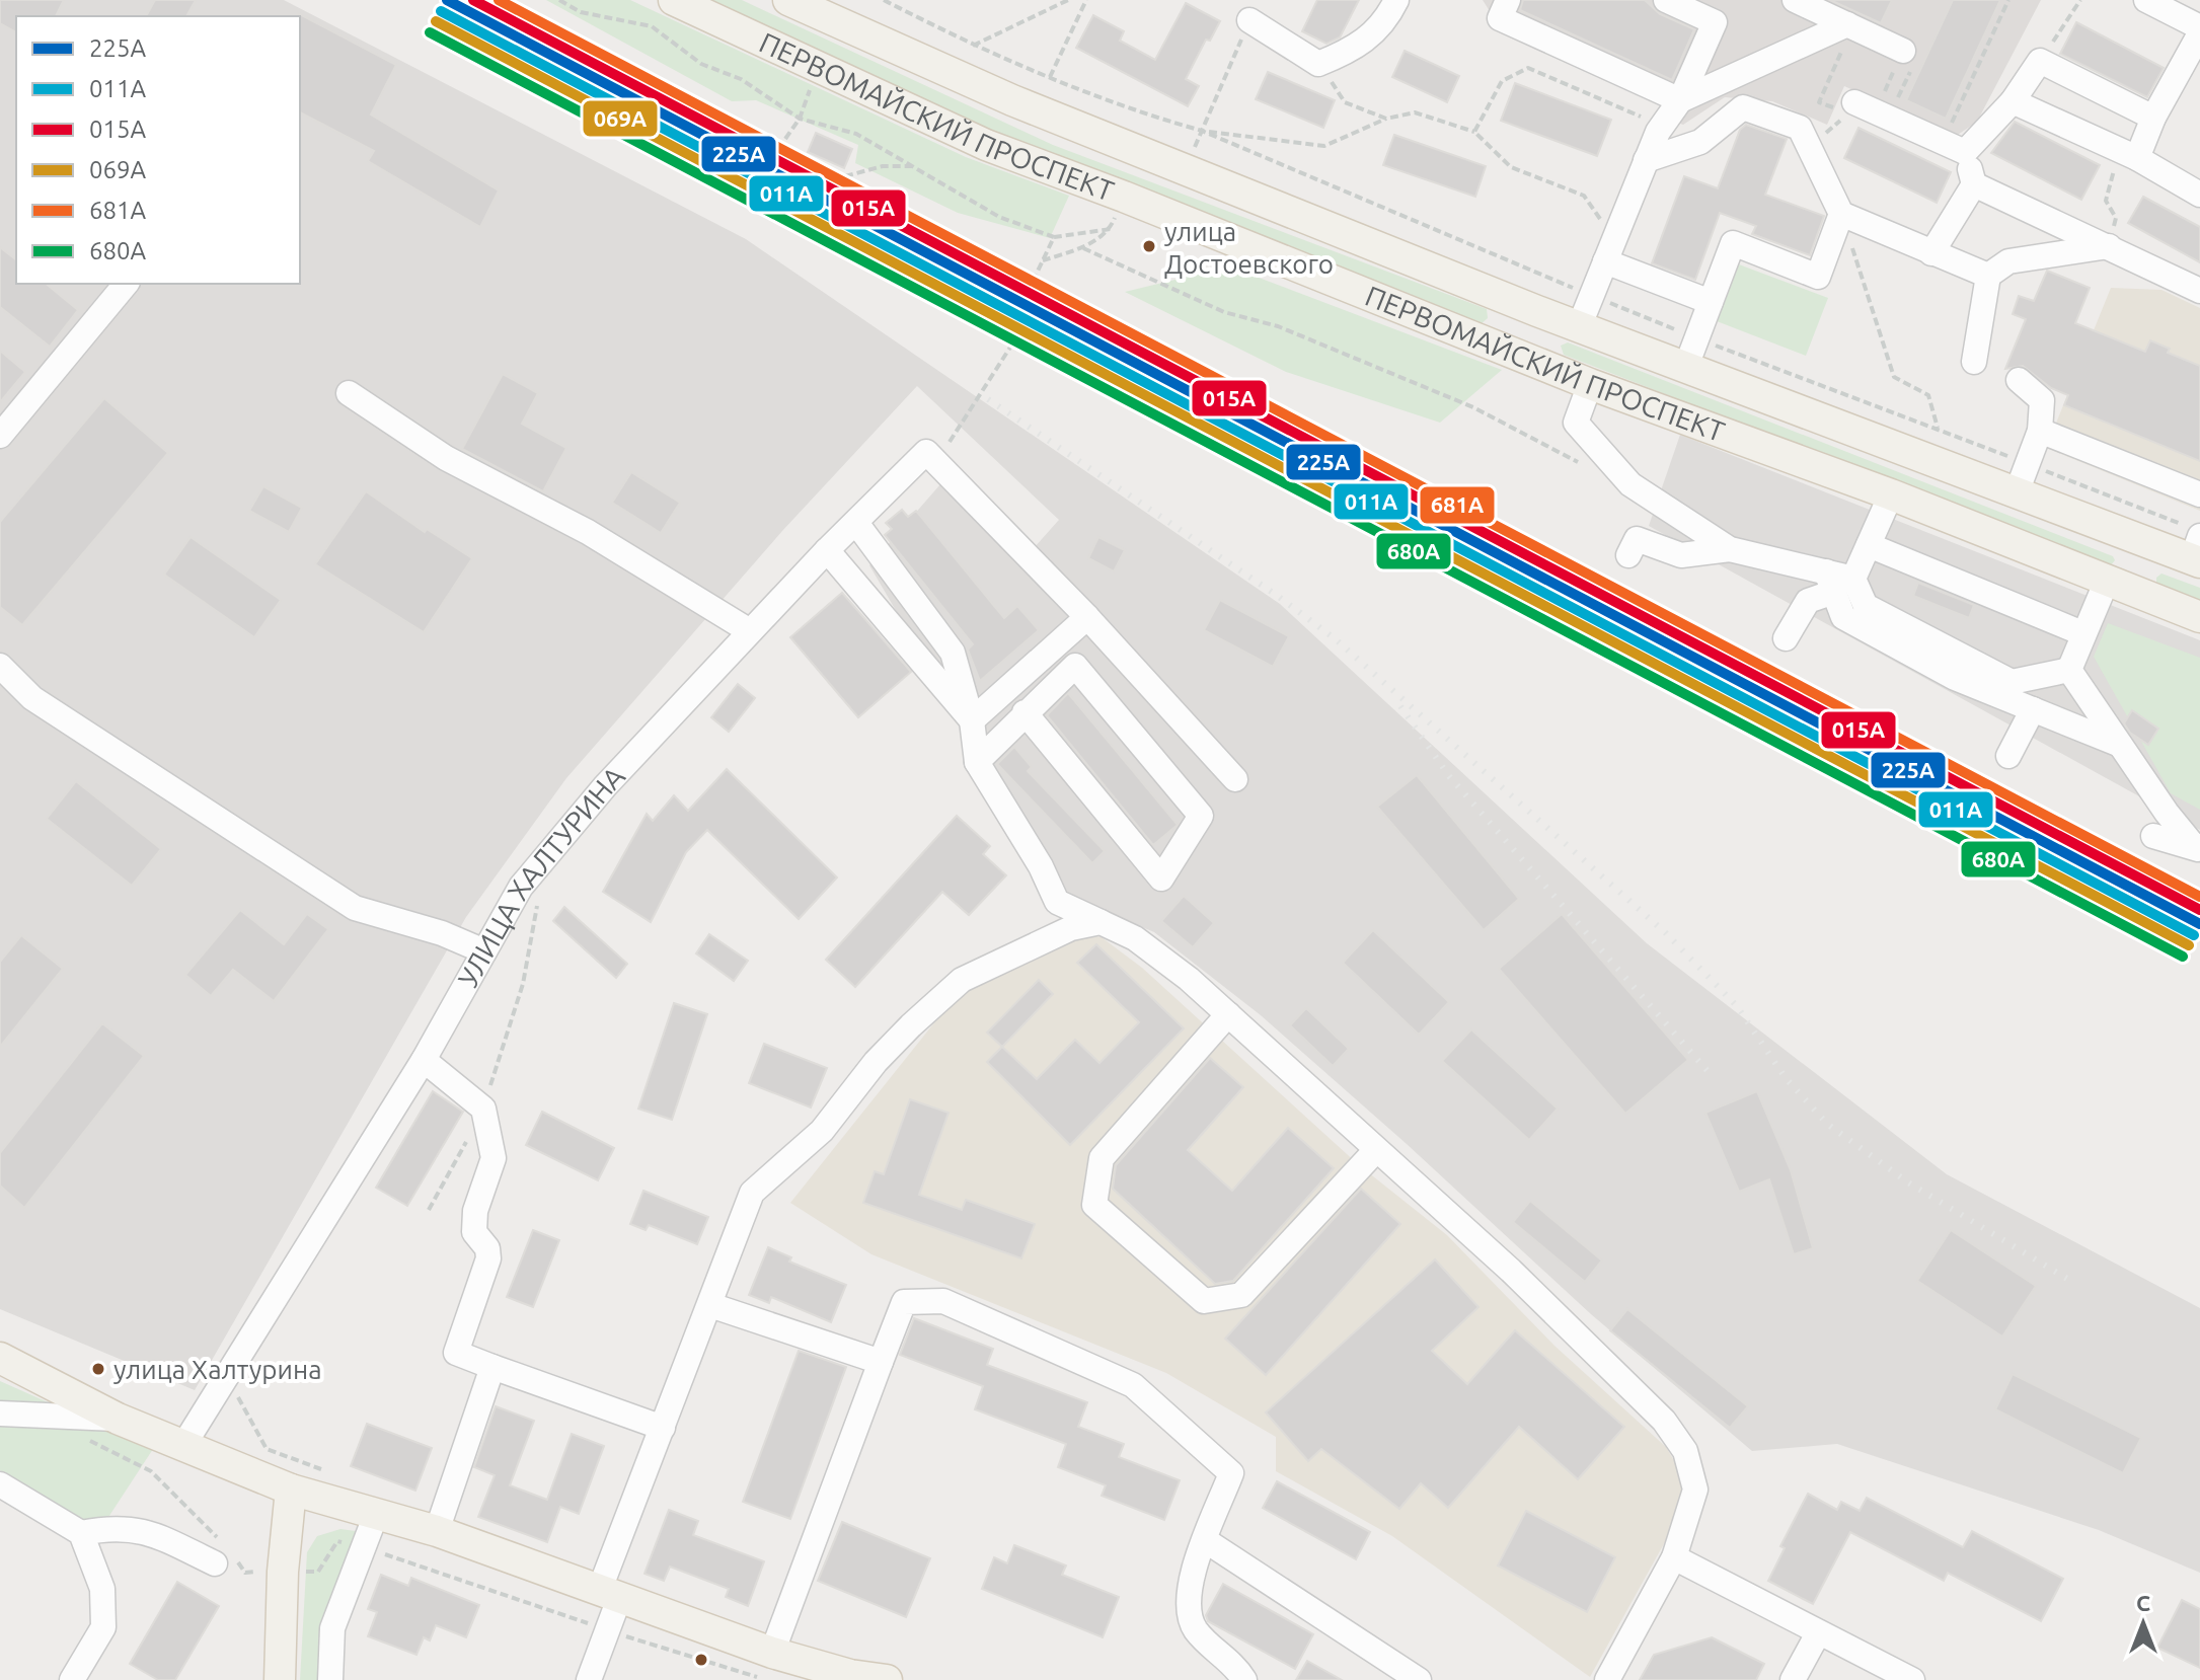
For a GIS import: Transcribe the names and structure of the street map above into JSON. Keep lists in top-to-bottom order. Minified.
{"streets":{"main road":["ПЕРВОМАЙСКИЙ ПРОСПЕКТ"],"street":["УЛИЦА ХАЛТУРИНА"]},"places":["улица Достоевского","улица Халтурина"],"lines":["transit line 225А","transit line 015А","transit line 681А","transit line 011А","transit line 069А","transit line 680А"],"legend":["225А","011А","015А","069А","681А","680А"],"north":"top"}
